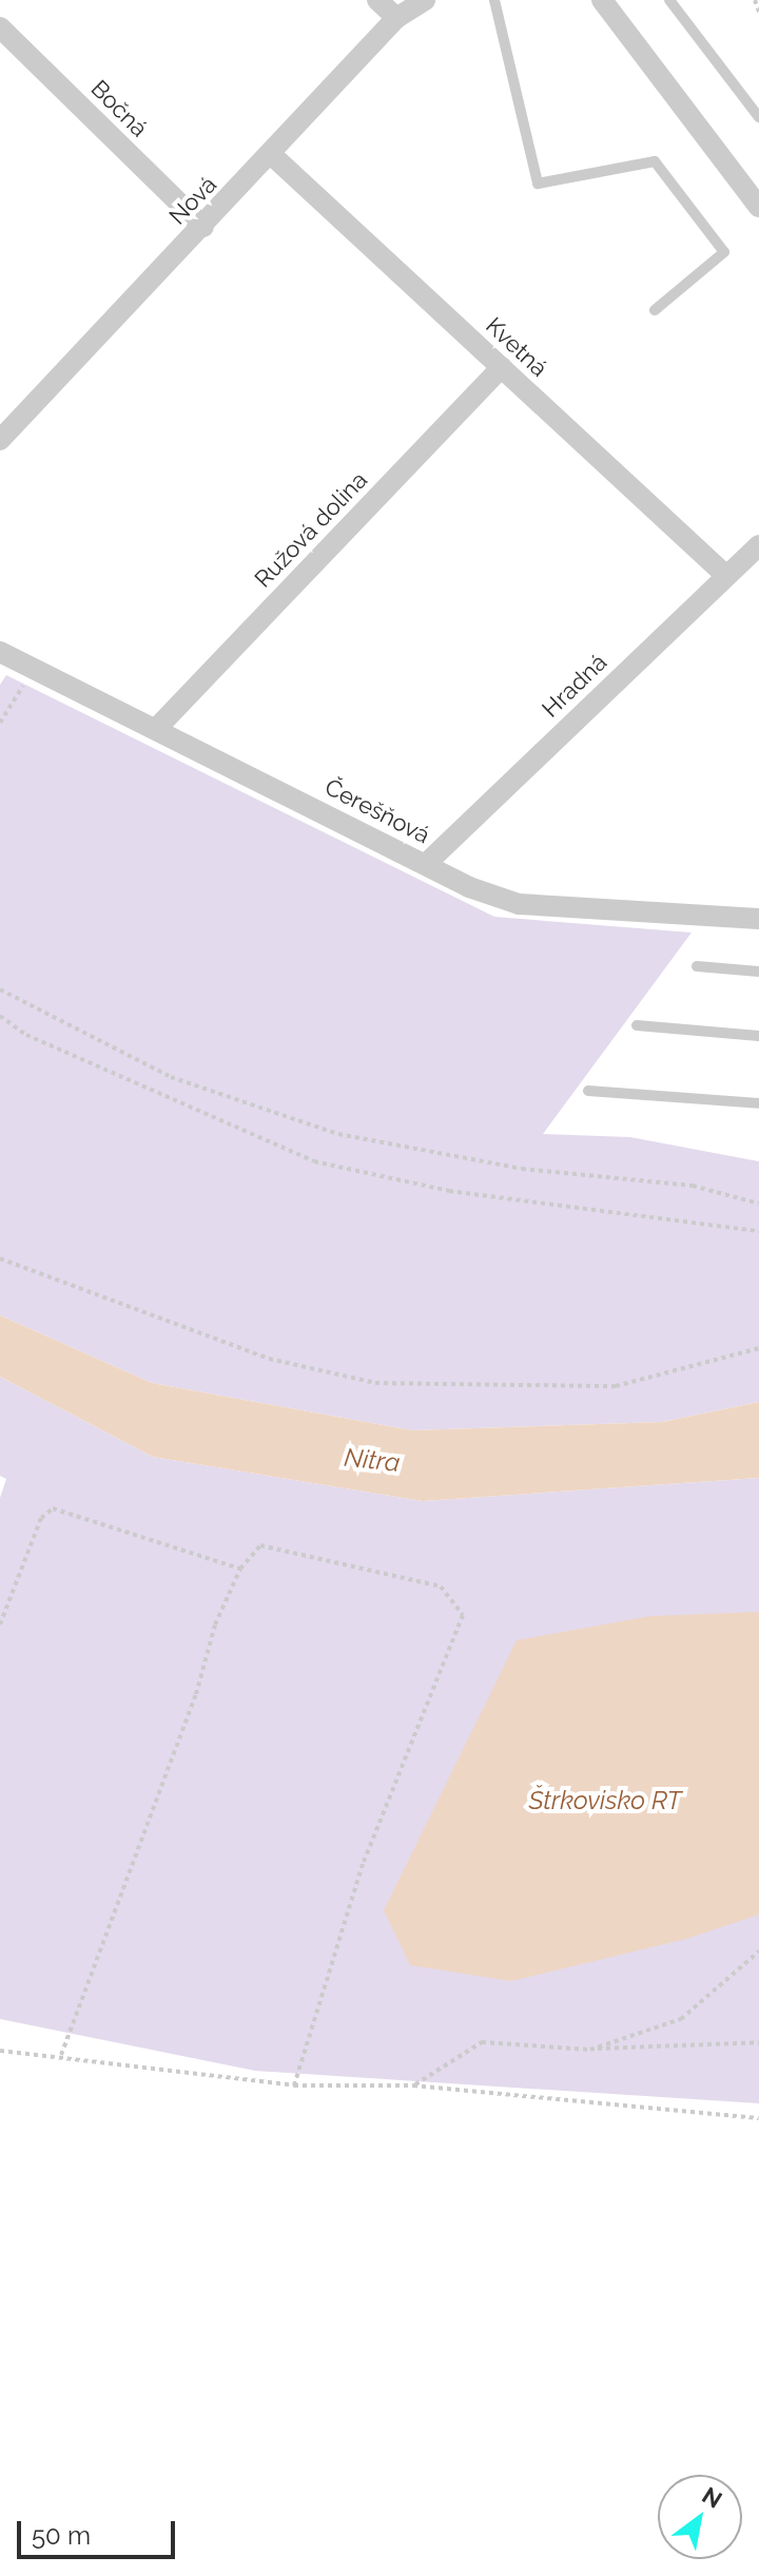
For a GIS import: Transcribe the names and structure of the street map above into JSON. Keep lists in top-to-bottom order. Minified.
{"streets":{"street":["Bočná","Nová","Kvetná","Ružová dolina","Hradná","Čerešňová"]},"crossings":[["Bočná","Nová"],["Nová","Kvetná"],["Kvetná","Ružová dolina"],["Kvetná","Hradná"],["Ružová dolina","Čerešňová"],["Hradná","Čerešňová"]],"water":["Nitra","Štrkovisko RT"],"scale_bar":"50 m","north":"top right"}
